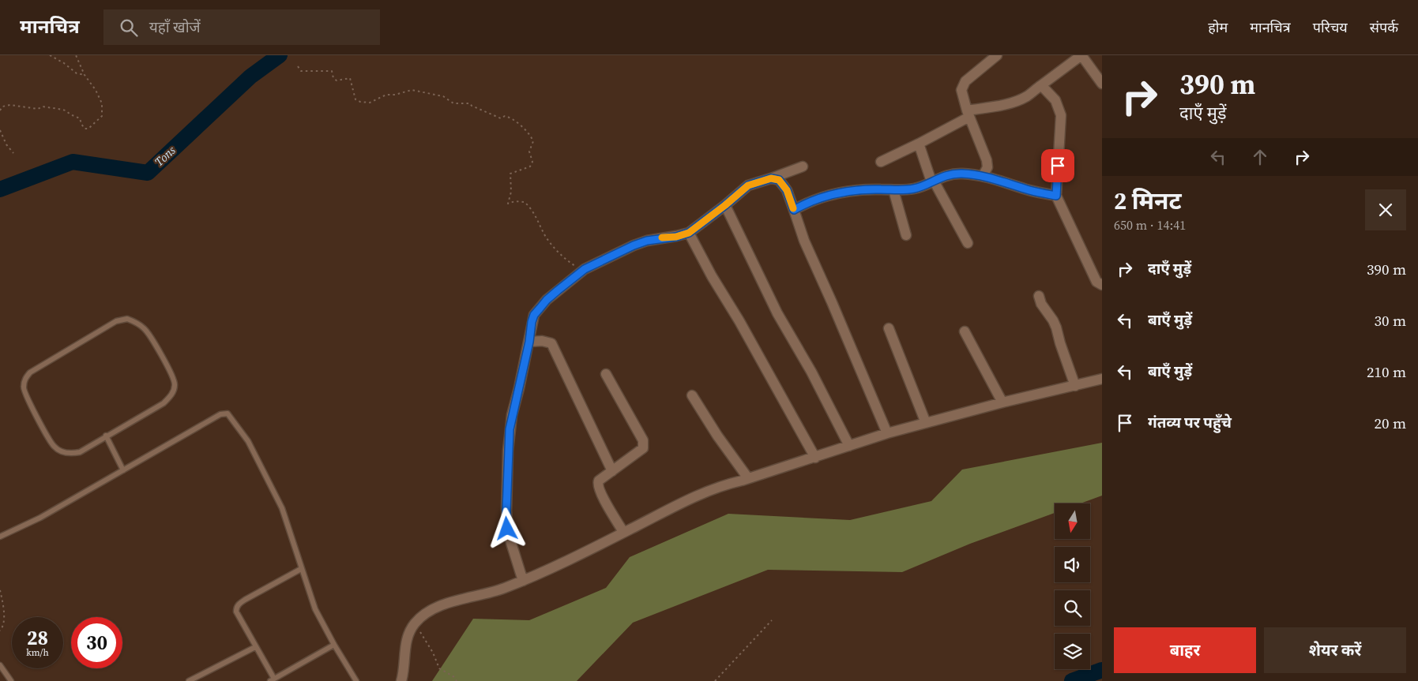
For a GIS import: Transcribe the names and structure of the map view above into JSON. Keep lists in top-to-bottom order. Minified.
{"water":["Tons"],"north":"bottom","page":{"header":"मानचित्र","search":"यहाँ खोजें","nav":["होम","मानचित्र","परिचय","संपर्क"],"turn":["390 m","दाएँ मुड़ें"],"heading":["2 मिनट","650 m · 14:41"],"list":[{"name":"दाएँ मुड़ें","value":"390 m"},{"name":"बाएँ मुड़ें","value":"30 m"},{"name":"बाएँ मुड़ें","value":"210 m"},{"name":"गंतव्य पर पहुँचे","value":"20 m"}],"speed":"28 km/h","limit":"30","buttons":["बाहर","शेयर करें"]}}
